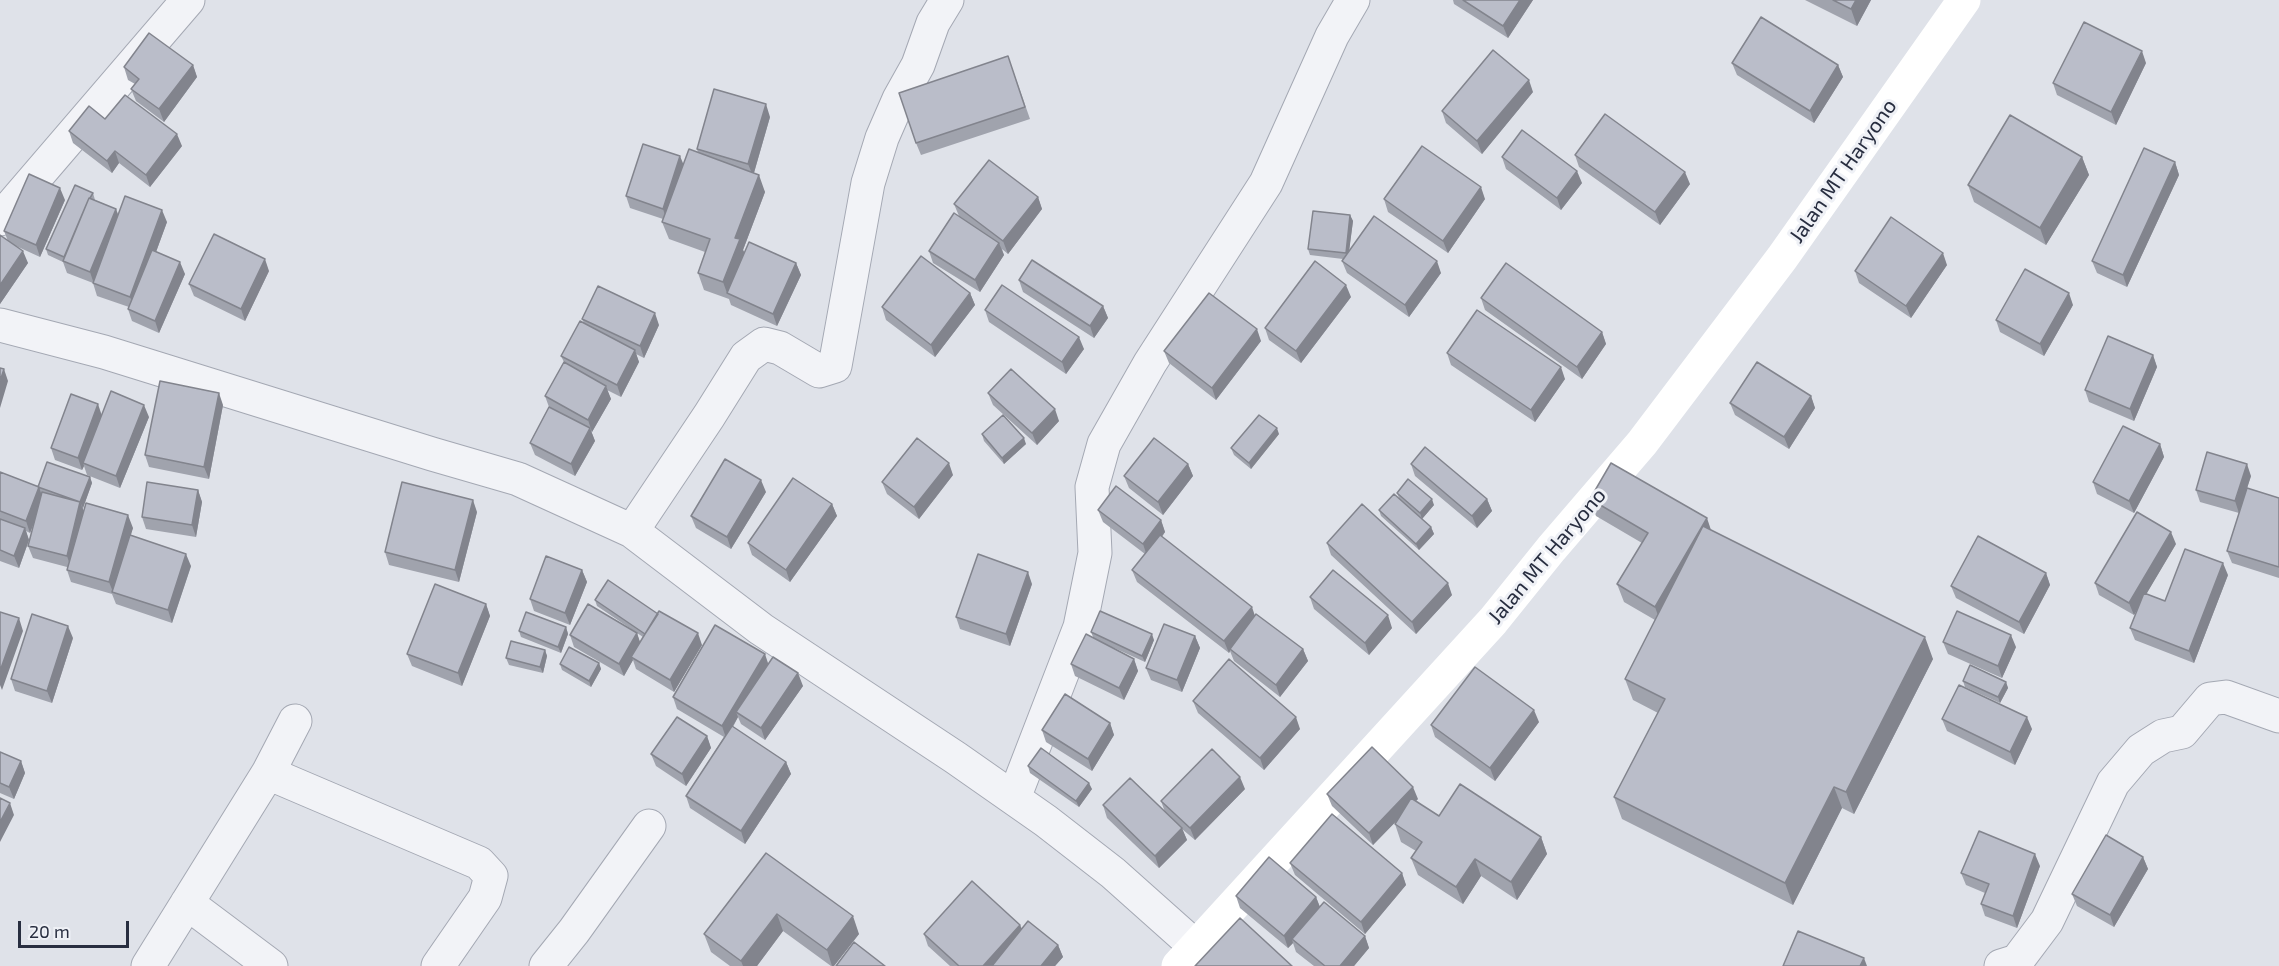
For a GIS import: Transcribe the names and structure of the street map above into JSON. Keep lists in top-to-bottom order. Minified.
{"streets":{"main road":["Jalan MT Haryono"]},"scale_bar":"20 m"}
